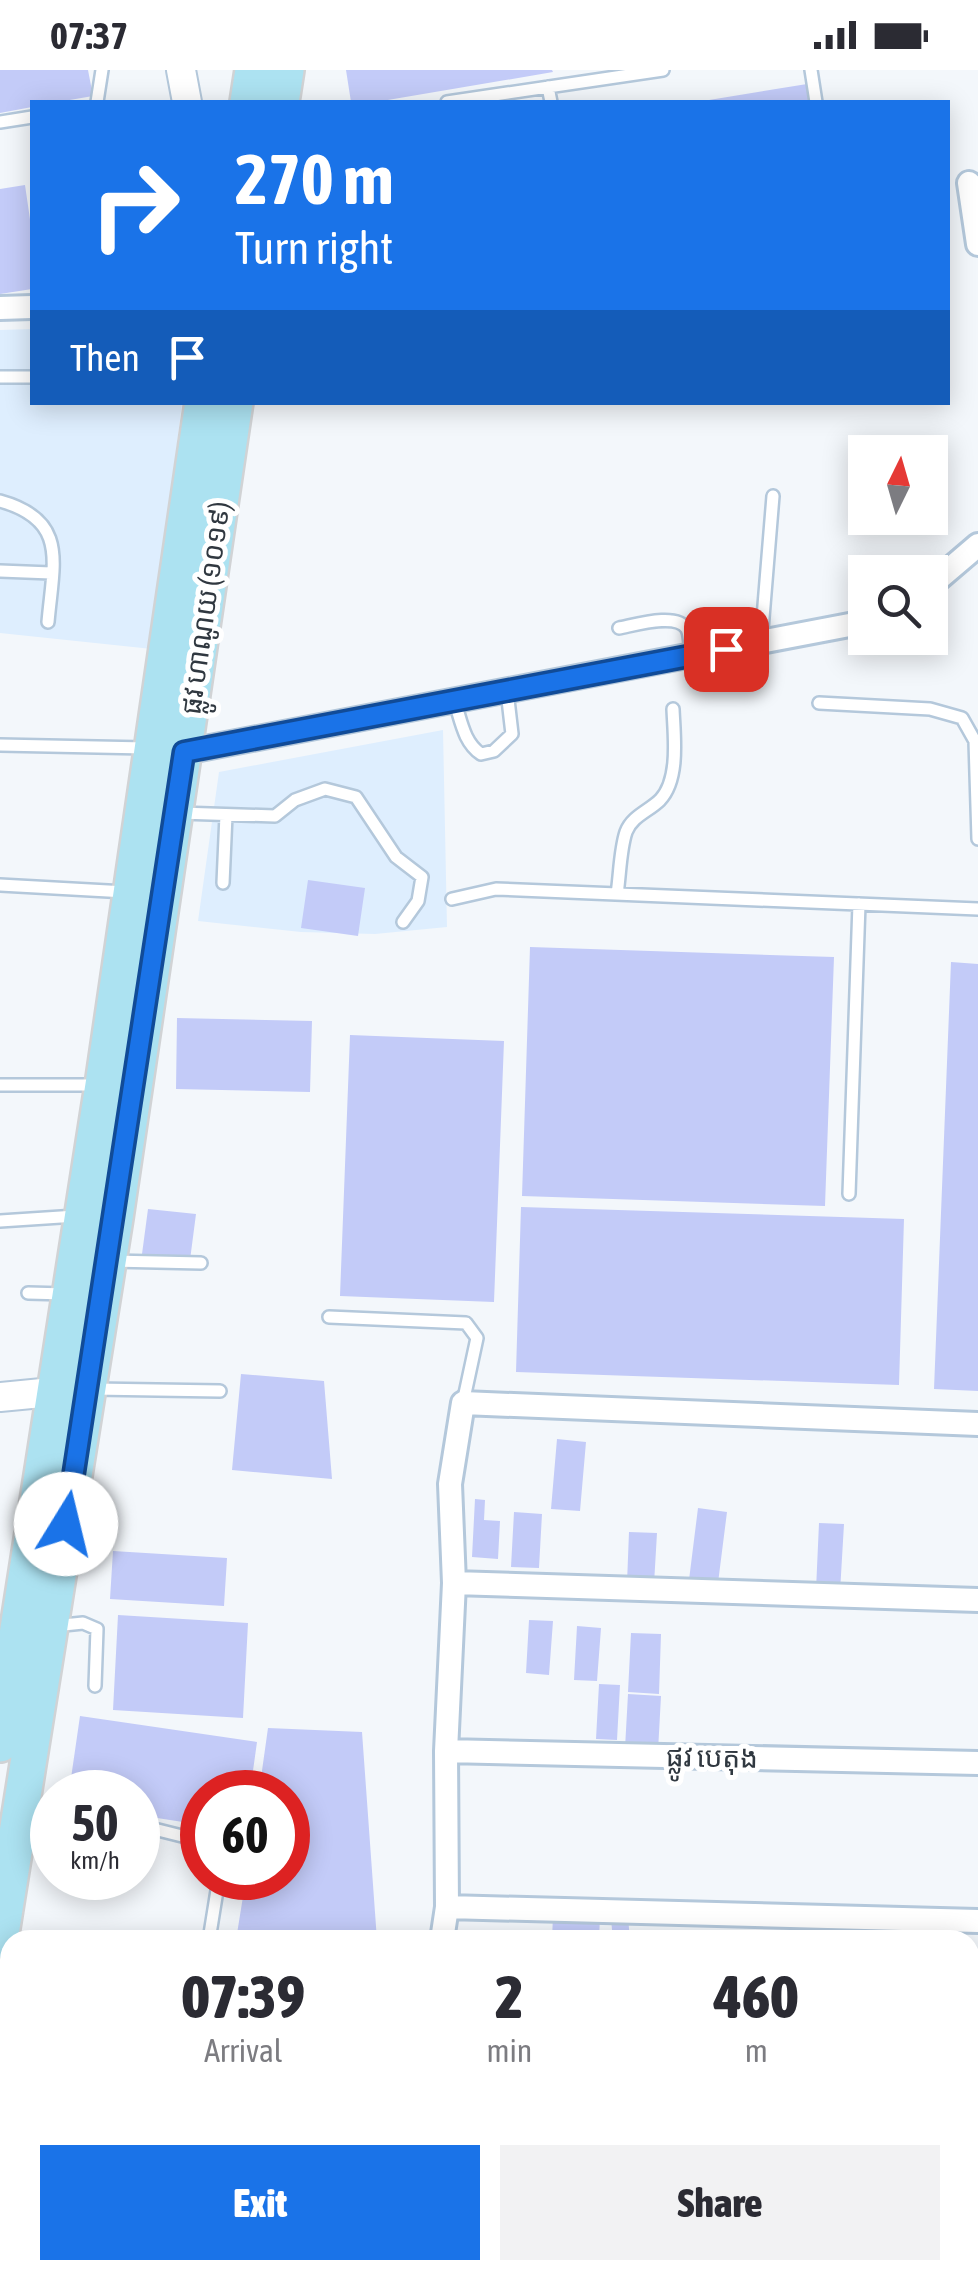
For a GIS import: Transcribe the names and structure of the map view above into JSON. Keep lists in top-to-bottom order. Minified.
{"streets":{"main road":["ផ្លូវ ហាណូយ (១០១៩)"],"street":["ផ្លូវ បេតុង"]},"north":"top","page":{"status":"07:37","turn":["270 m","Turn right"],"then":"Then","speed":"50 km/h","limit":"60","eta":["07:39","Arrival","2","min","460","m"],"buttons":["Exit","Share"]}}
